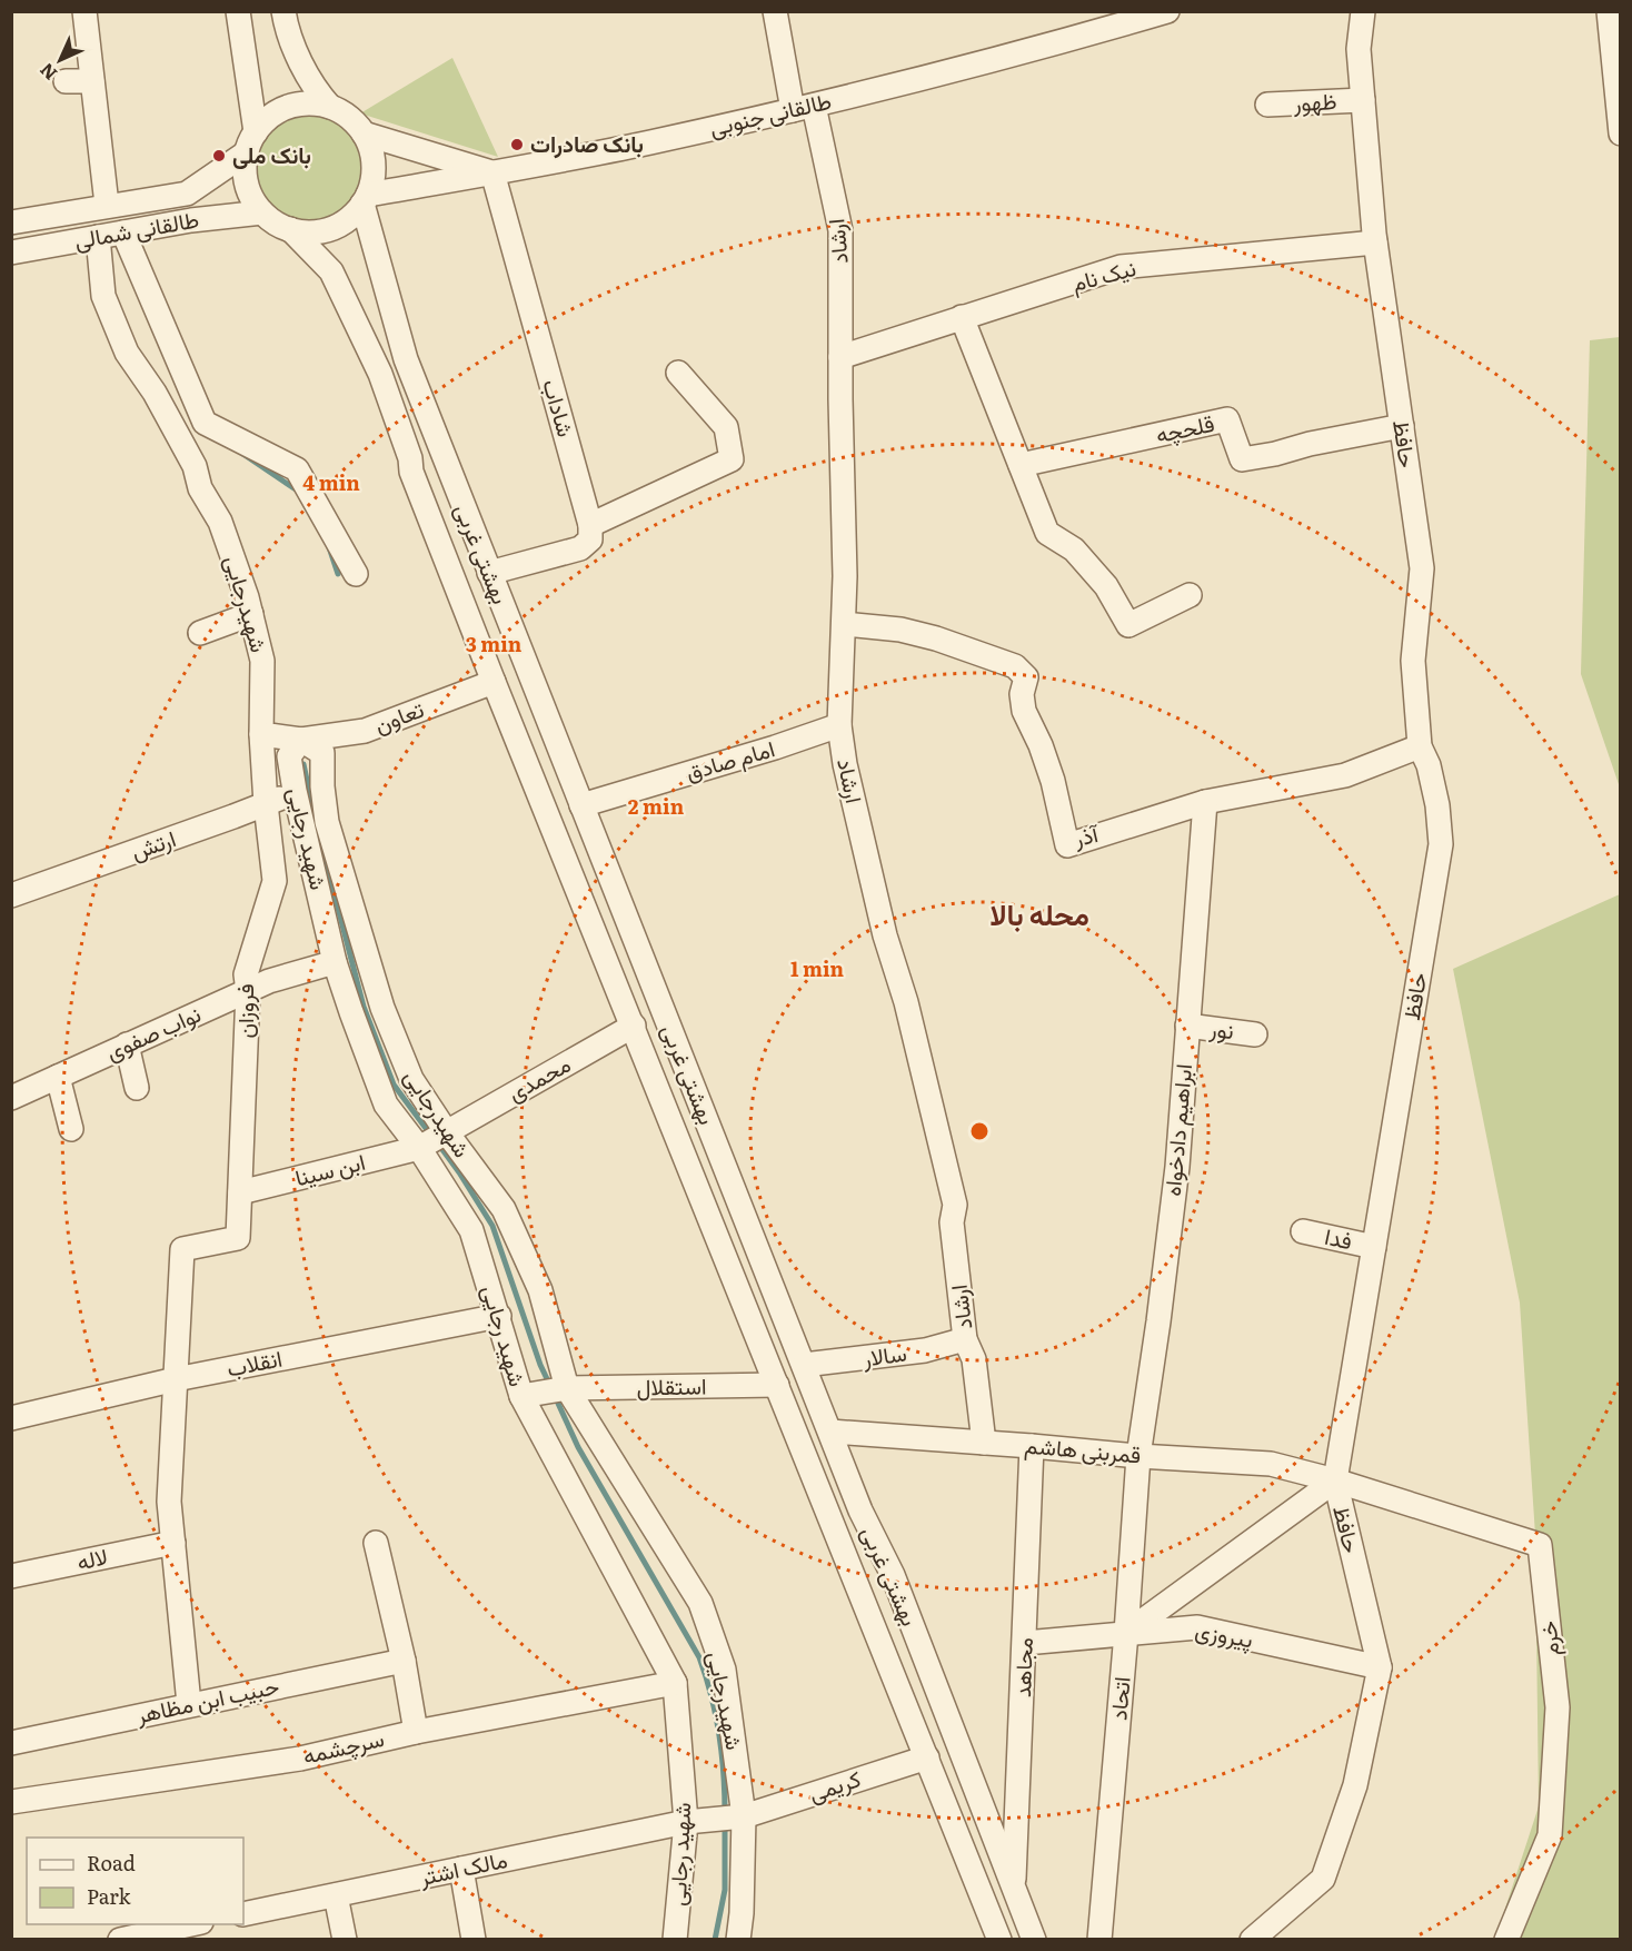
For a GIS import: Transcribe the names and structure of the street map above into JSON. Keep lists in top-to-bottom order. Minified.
{"streets":{"street":["ظهور","طالقانی جنوبی","طالقانی شمالی","ارشاد","نیک نام","شاداب","قلحچه","حافظ","بهشتی غربی","شهیدرجایی","تعاون","امام صادق","آذر","شهید رجایی","ارتش","فروزان","نور","نواب صفوی","محمدی","ابراهیم دادخواه","ابن سینا","فدا","سالار","انقلاب","استقلال","قمربنی هاشم","لاله","پیروزی","خرم","مجاهد","اتحاد","حبیب ابن مظاهر","سرچشمه","کریمی","مالک اشتر"]},"crossings":[["ظهور","حافظ"],["طالقانی جنوبی","طالقانی شمالی"],["طالقانی جنوبی","ارشاد"],["طالقانی جنوبی","شاداب"],["طالقانی جنوبی","بهشتی غربی"],["طالقانی شمالی","بهشتی غربی"],["طالقانی شمالی","شهیدرجایی"],["ارشاد","نیک نام"],["ارشاد","امام صادق"],["ارشاد","آذر"],["ارشاد","سالار"],["ارشاد","قمربنی هاشم"],["نیک نام","حافظ"],["قلحچه","حافظ"],["حافظ","آذر"],["حافظ","فدا"],["حافظ","قمربنی هاشم"],["حافظ","پیروزی"],["حافظ","خرم"],["بهشتی غربی","تعاون"],["بهشتی غربی","امام صادق"],["بهشتی غربی","محمدی"],["بهشتی غربی","سالار"],["بهشتی غربی","استقلال"],["بهشتی غربی","قمربنی هاشم"],["بهشتی غربی","مجاهد"],["بهشتی غربی","کریمی"],["شهیدرجایی","تعاون"],["شهیدرجایی","شهید رجایی"],["شهیدرجایی","فروزان"],["شهیدرجایی","محمدی"],["شهیدرجایی","استقلال"],["شهیدرجایی","کریمی"],["تعاون","شهید رجایی"],["آذر","ابراهیم دادخواه"],["شهید رجایی","ارتش"],["شهید رجایی","نواب صفوی"],["شهید رجایی","محمدی"],["شهید رجایی","ابن سینا"],["شهید رجایی","انقلاب"],["شهید رجایی","استقلال"],["شهید رجایی","سرچشمه"],["شهید رجایی","کریمی"],["شهید رجایی","مالک اشتر"],["ارتش","فروزان"],["فروزان","نواب صفوی"],["فروزان","ابن سینا"],["فروزان","انقلاب"],["نور","ابراهیم دادخواه"],["محمدی","ابن سینا"],["ابراهیم دادخواه","قمربنی هاشم"],["ابراهیم دادخواه","اتحاد"],["قمربنی هاشم","خرم"],["قمربنی هاشم","مجاهد"],["قمربنی هاشم","اتحاد"],["پیروزی","مجاهد"],["پیروزی","اتحاد"],["کریمی","مالک اشتر"]],"districts":["محله بالا"],"places":["بانک صادرات","بانک ملی"],"legend":["Road","Park"],"north":"bottom left","rings":["4 min","3 min","2 min","1 min"]}
